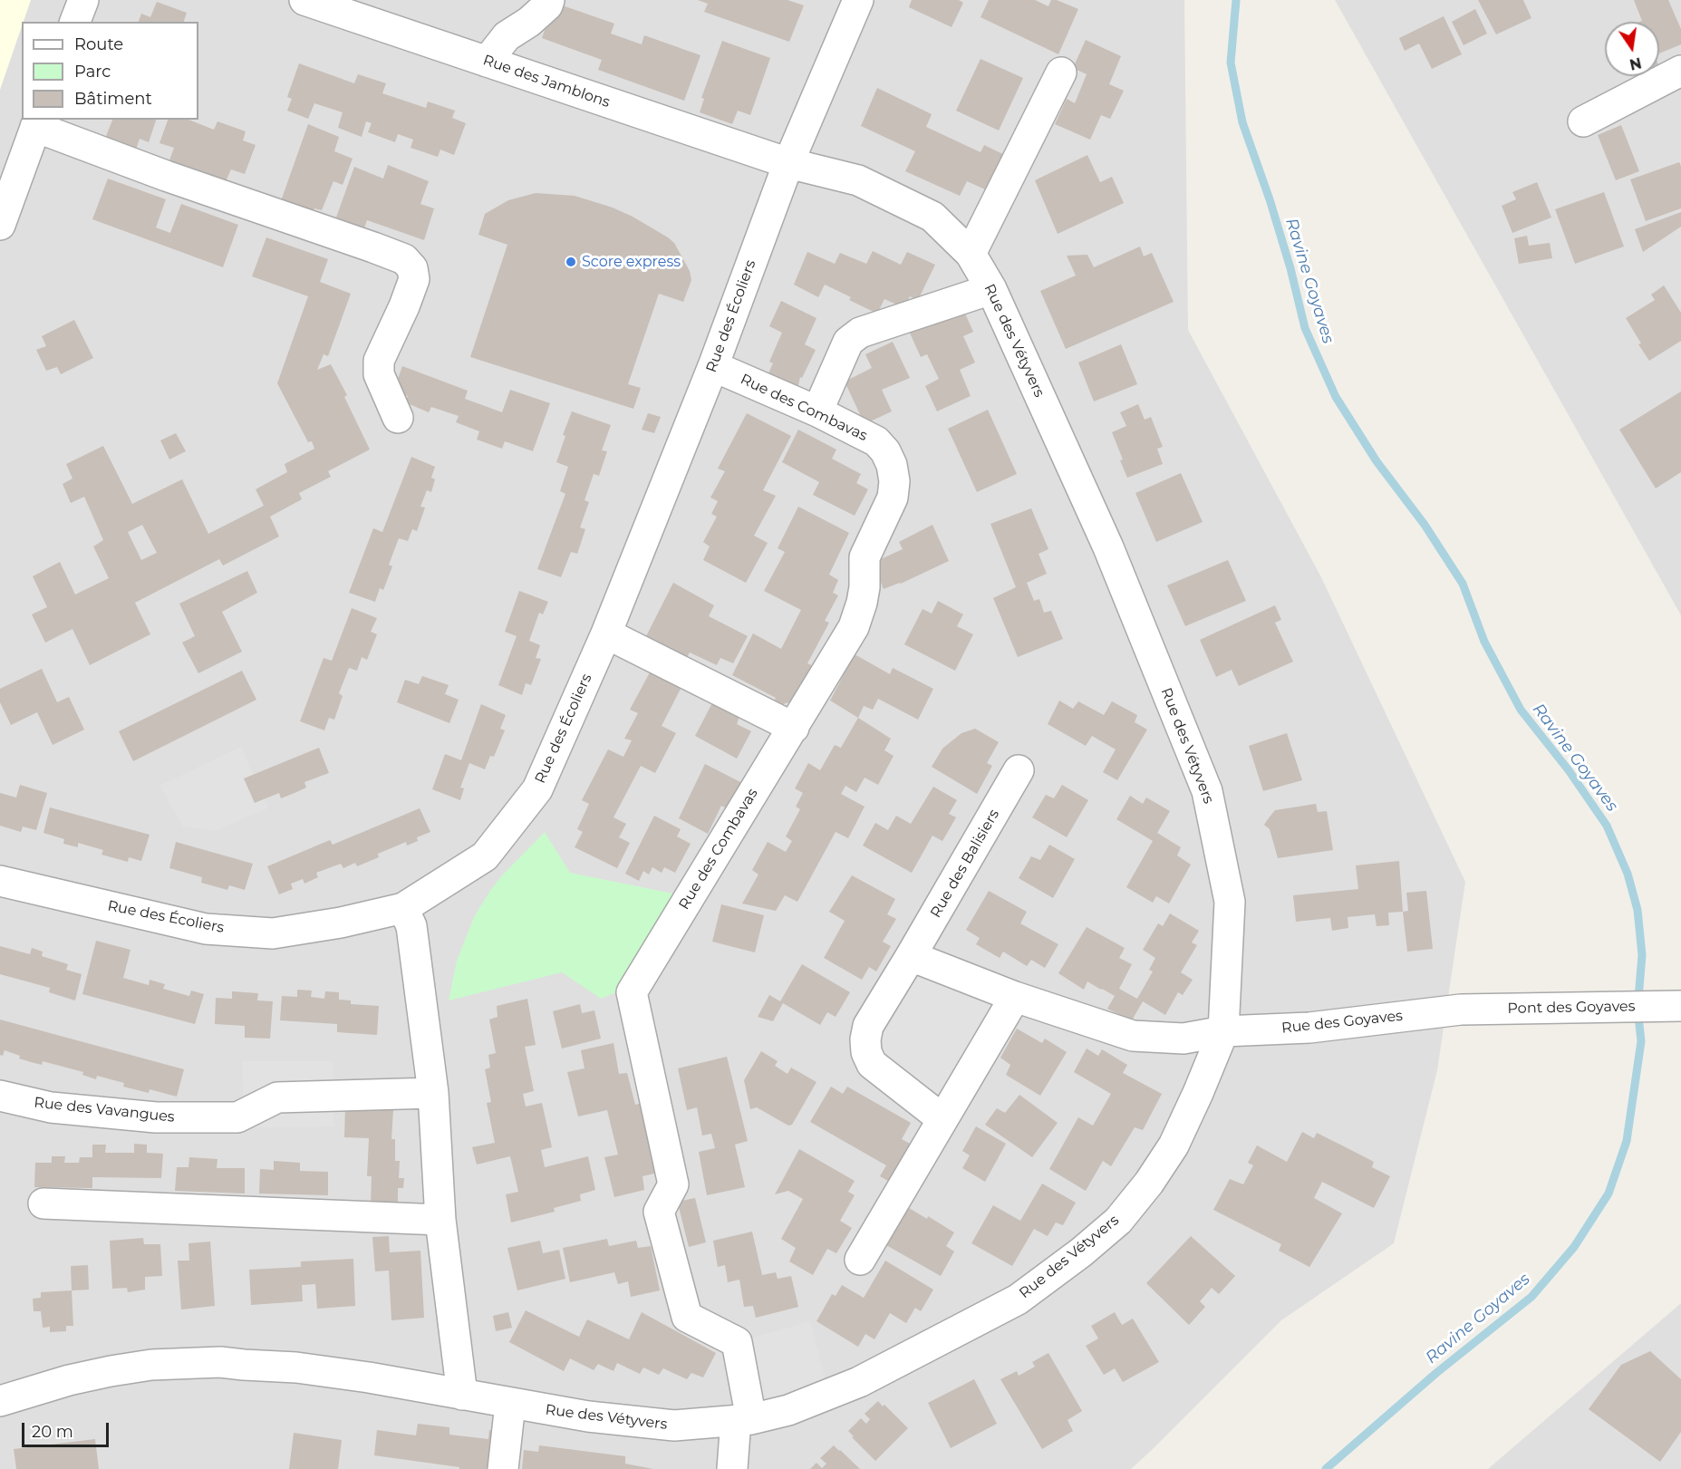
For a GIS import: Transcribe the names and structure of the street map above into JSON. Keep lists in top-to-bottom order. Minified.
{"streets":{"street":["Rue des Jamblons","Rue des Écoliers","Rue des Vétyvers","Rue des Combavas","Rue des Balisiers","Pont des Goyaves","Rue des Goyaves","Rue des Vavangues"]},"crossings":[["Rue des Jamblons","Rue des Écoliers"],["Rue des Jamblons","Rue des Vétyvers"],["Rue des Écoliers","Rue des Vétyvers"],["Rue des Écoliers","Rue des Combavas"],["Rue des Vétyvers","Rue des Combavas"],["Rue des Vétyvers","Rue des Goyaves"],["Pont des Goyaves","Rue des Goyaves"]],"water":["Ravine Goyaves"],"places":["Score express"],"legend":["Route","Parc","Bâtiment"],"scale_bar":"20 m","north":"bottom"}
